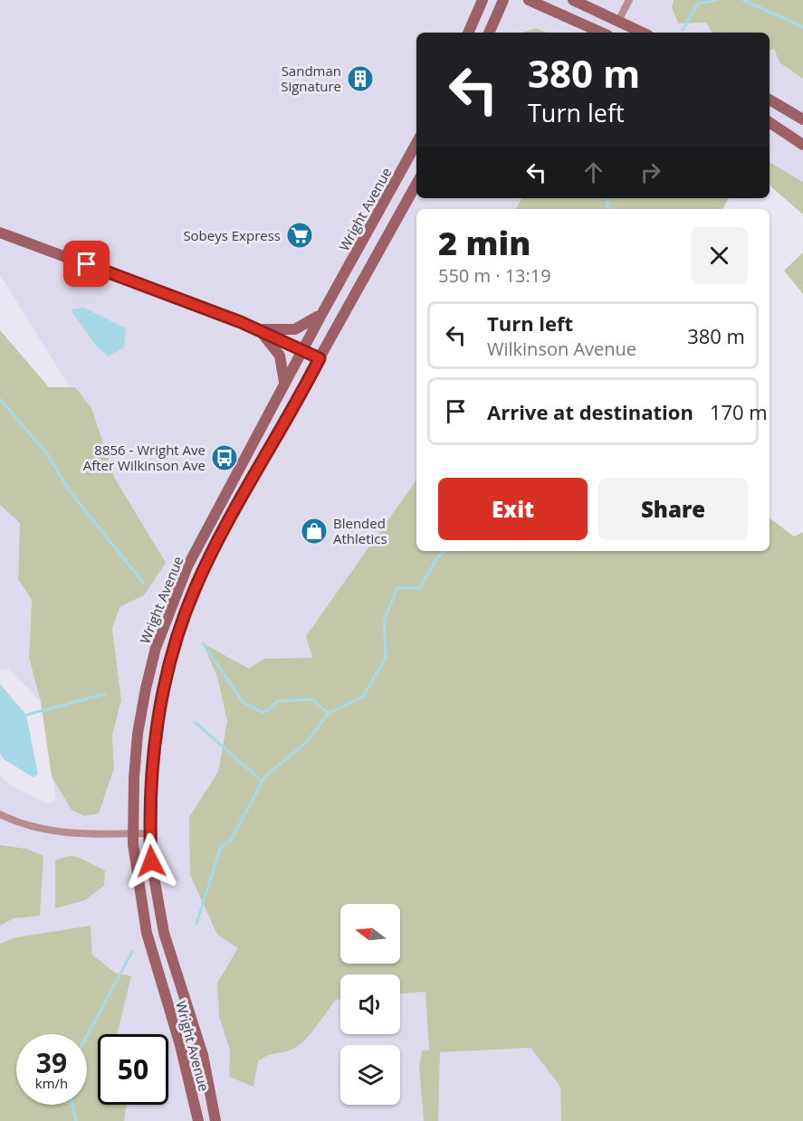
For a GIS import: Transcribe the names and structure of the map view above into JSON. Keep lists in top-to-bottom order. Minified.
{"streets":{"main road":["Wright Avenue"]},"places":{"building":["Sandman Signature"],"supermarket":["Sobeys Express"],"bus stop":["8856 - Wright Ave After Wilkinson Ave"],"shop":["Blended Athletics"]},"north":"left","page":{"turn":["380 m","Turn left"],"heading":["2 min","550 m · 13:19"],"list":[{"name":"Turn left","note":"Wilkinson Avenue","value":"380 m"},{"name":"Arrive at destination","value":"170 m"}],"buttons":["Exit","Share"],"speed":"39 km/h","limit":"50"}}
